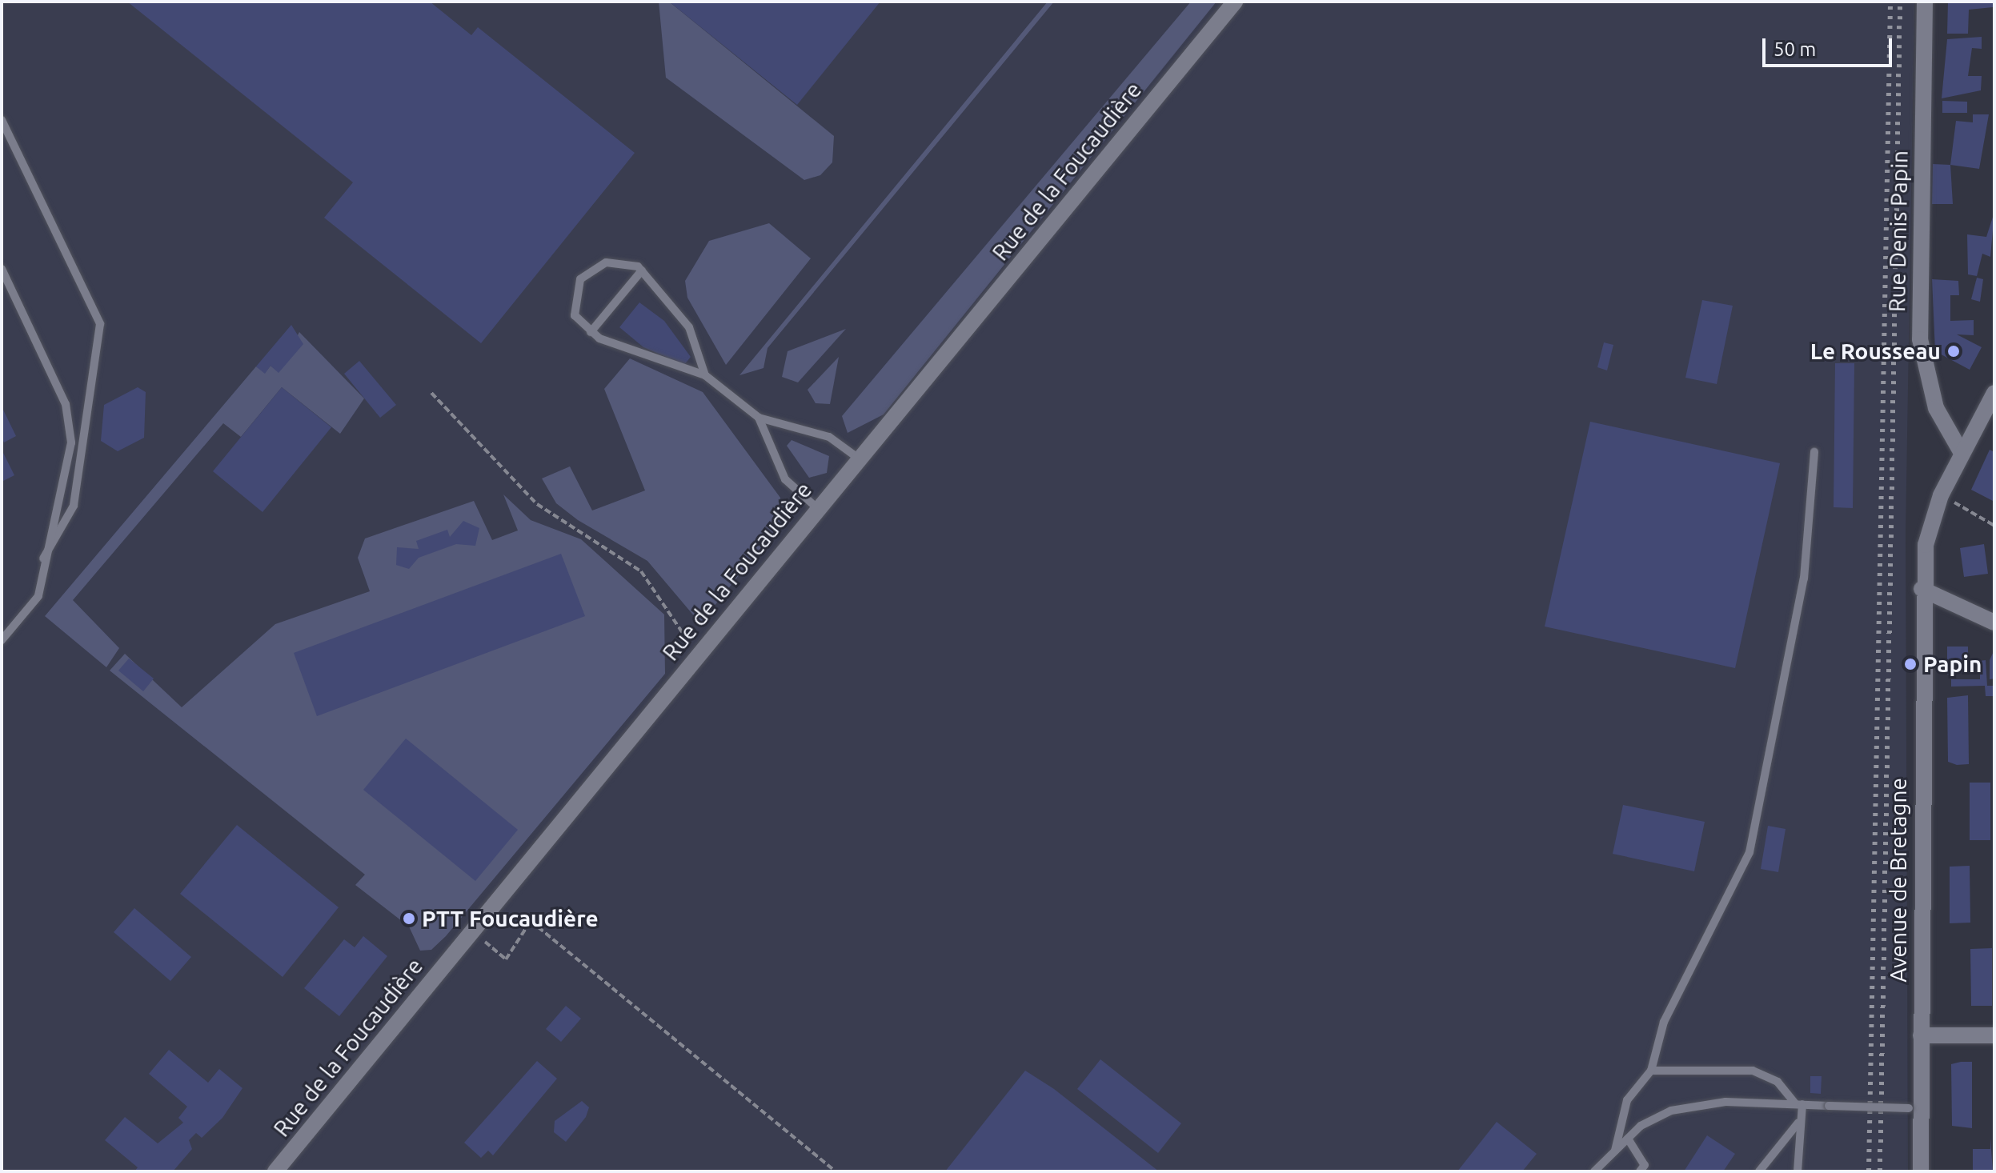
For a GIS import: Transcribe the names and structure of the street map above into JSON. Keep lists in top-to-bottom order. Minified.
{"streets":{"street":["Rue de la Foucaudière","Rue Denis Papin","Avenue de Bretagne"]},"crossings":[["Rue Denis Papin","Avenue de Bretagne"]],"places":["Le Rousseau","Papin","PTT Foucaudière"],"scale_bar":"50 m"}
